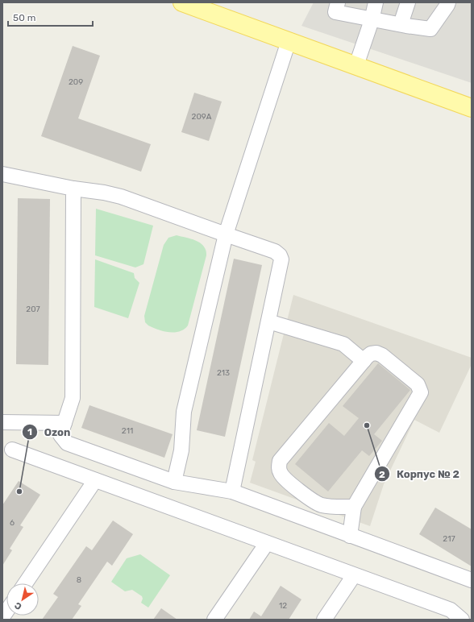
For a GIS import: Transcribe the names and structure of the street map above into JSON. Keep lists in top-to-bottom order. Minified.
{"places":["Корпус № 2","Ozon"],"house_numbers":["209","209А","207","213","211","6","217","8","12"],"scale_bar":"50 m","north":"bottom left"}
